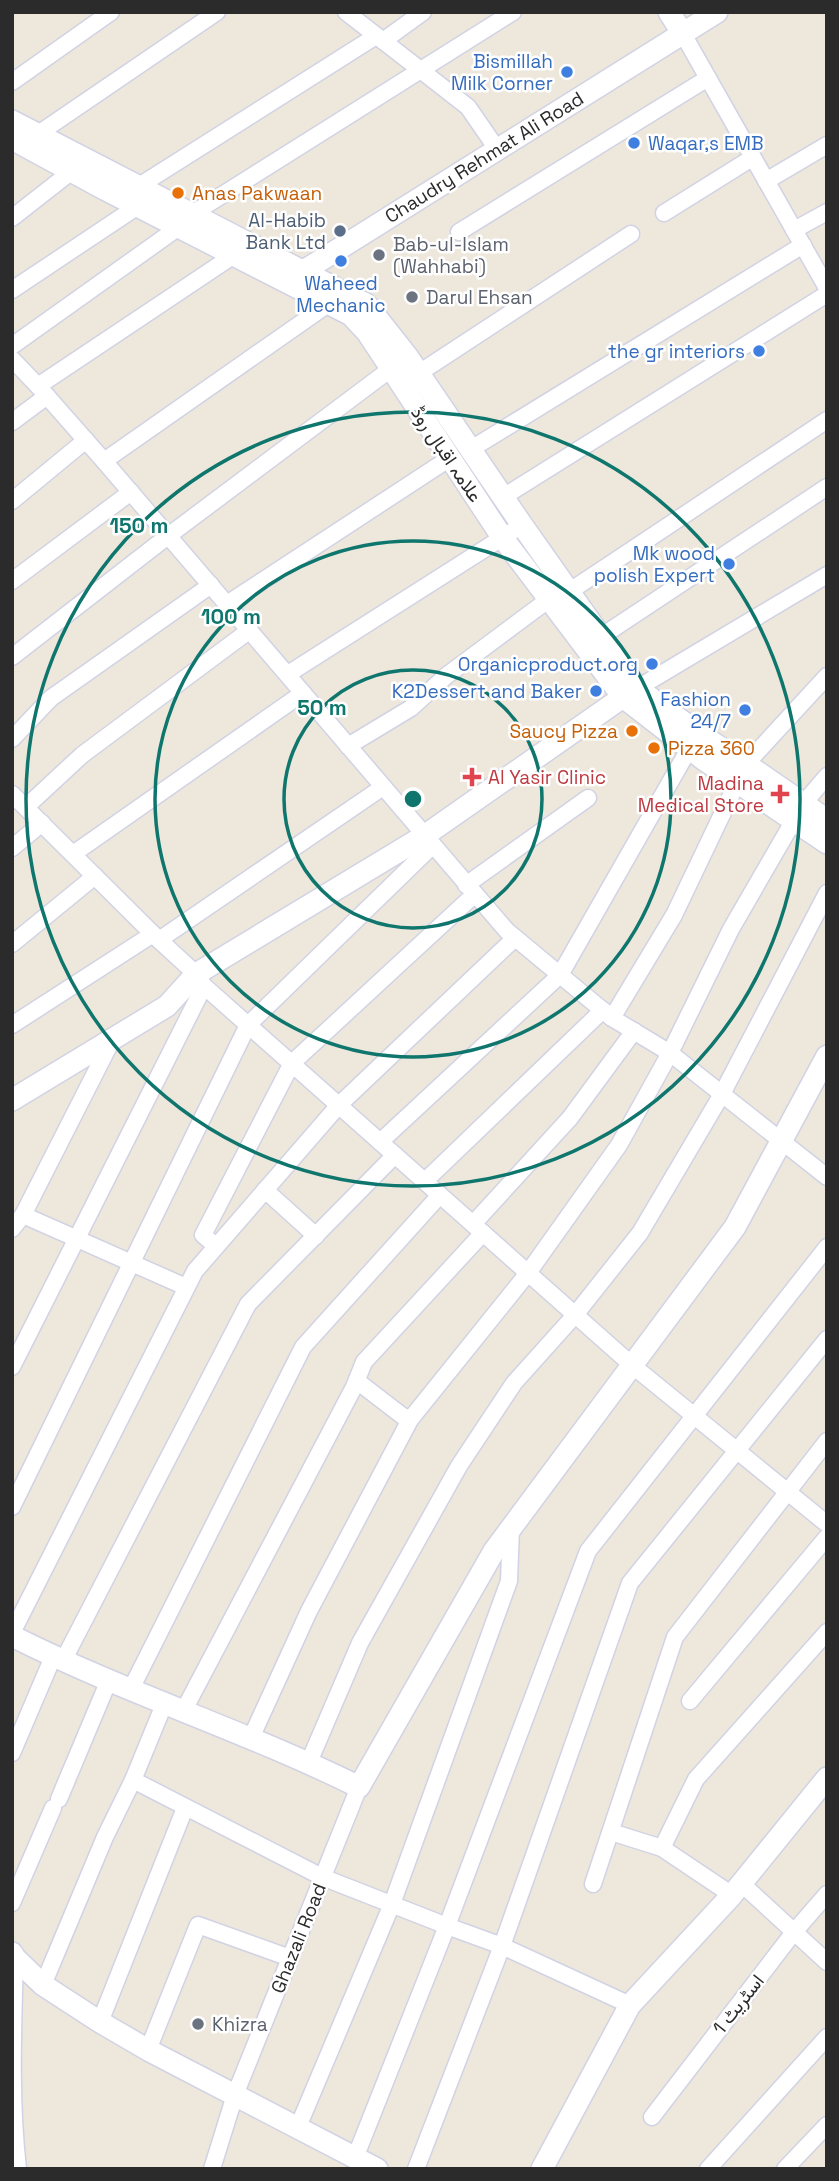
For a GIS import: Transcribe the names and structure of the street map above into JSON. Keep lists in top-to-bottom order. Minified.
{"streets":{"street":["Chaudry Rehmat Ali Road","علامہ اقبال روڈ","Ghazali Road","اسٹریٹ 1"]},"crossings":[["Chaudry Rehmat Ali Road","علامہ اقبال روڈ"]],"places":{"other":["Bismillah Milk Corner","Waqar,s EMB","Anas Pakwaan","Al-Habib Bank Ltd","Bab-ul-Islam (Wahhabi)","Waheed Mechanic","Darul Ehsan","the gr interiors","Mk wood polish Expert","Organicproduct.org","K2Dessert and Baker","Fashion 24/7","Saucy Pizza","Pizza 360","Khizra"],"health":["Al Yasir Clinic","Madina Medical Store"]},"rings":["150 m","100 m","50 m"]}
